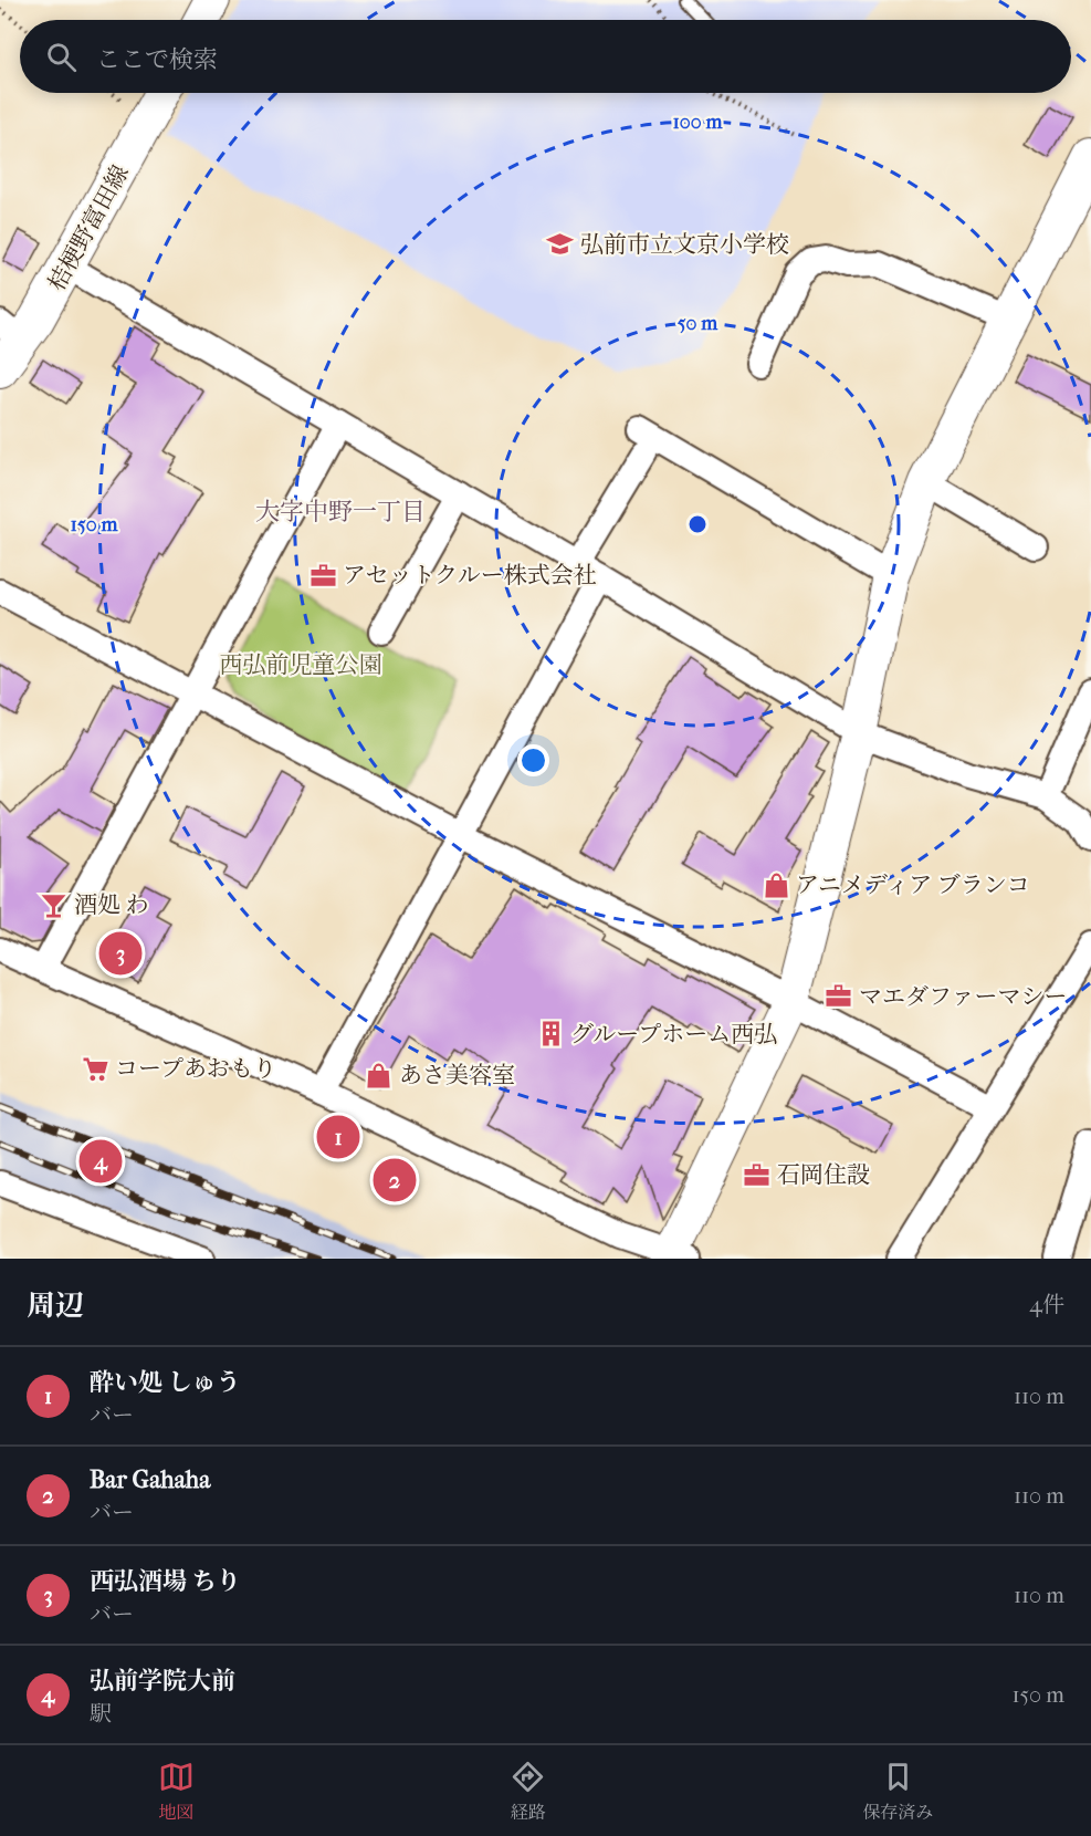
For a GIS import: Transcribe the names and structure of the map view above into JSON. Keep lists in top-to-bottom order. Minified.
{"streets":{"street":["桔梗野富田線"]},"districts":["大字中野一丁目"],"parks":["西弘前児童公園"],"places":{"school or university":["弘前市立文京小学校"],"office":["アセットクルー株式会社","マエダファーマシー","石岡住設"],"shop":["アニメディア ブランコ","あさ美容室"],"bar":["酒処 わ"],"building":["グループホーム西弘"],"supermarket":["コープあおもり"]},"page":{"search":"ここで検索","pins":["3","1","4","2"],"heading":["周辺","4件"],"list":[{"mark":"1","name":"酔い処 しゅう","note":"バー","value":"110 m"},{"mark":"2","name":"Bar Gahaha","note":"バー","value":"110 m"},{"mark":"3","name":"西弘酒場 ちり","note":"バー","value":"110 m"},{"mark":"4","name":"弘前学院大前","note":"駅","value":"150 m"}],"nav":["地図","経路","保存済み"]},"rings":["100 m","50 m","150 m"]}
